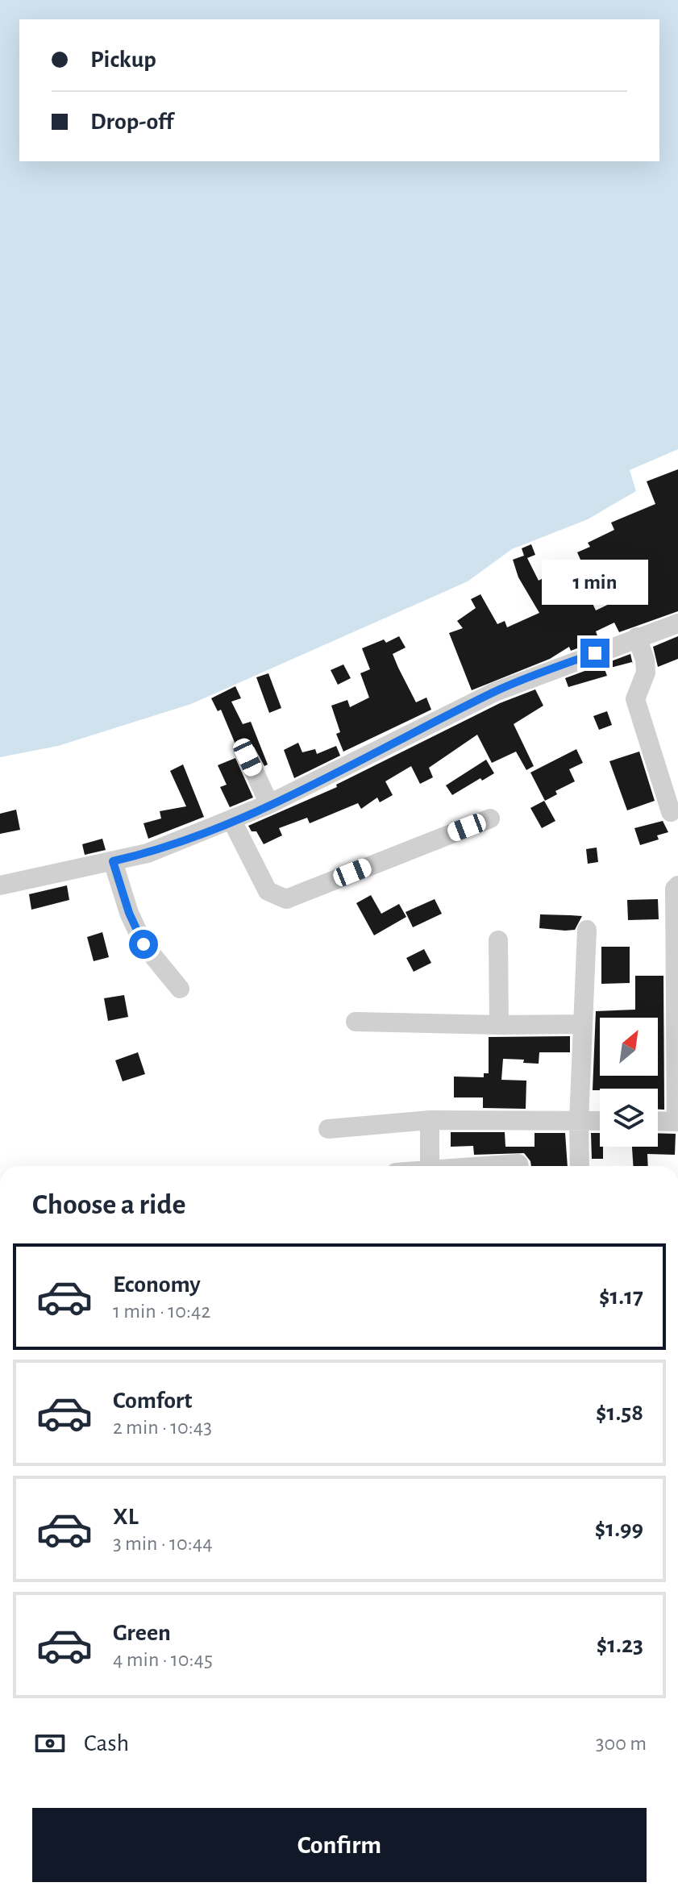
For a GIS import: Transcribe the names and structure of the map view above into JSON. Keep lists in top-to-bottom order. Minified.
{"north":"top right","page":{"banner":["Pickup","Drop-off"],"bubble":"1 min","heading":"Choose a ride","list":[{"name":"Economy","note":"1 min · 10:42","value":"$1.17"},{"name":"Comfort","note":"2 min · 10:43","value":"$1.58"},{"name":"XL","note":"3 min · 10:44","value":"$1.99"},{"name":"Green","note":"4 min · 10:45","value":"$1.23"}],"pay":["Cash","300 m"],"buttons":"Confirm"}}
